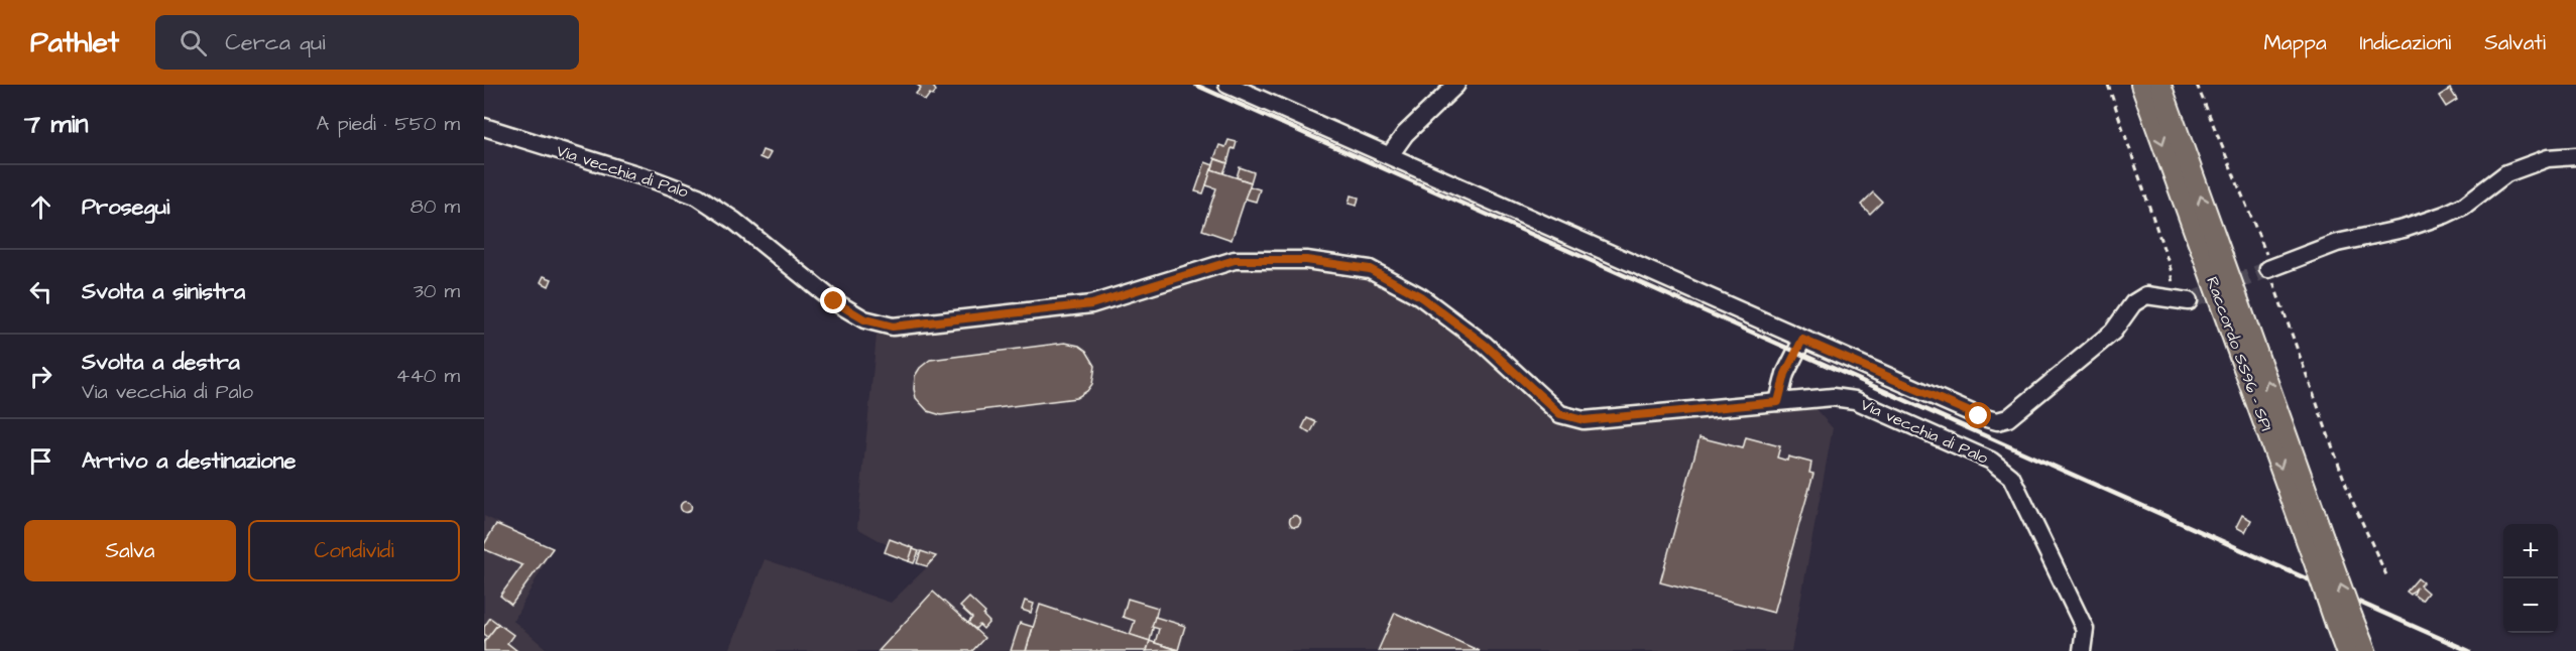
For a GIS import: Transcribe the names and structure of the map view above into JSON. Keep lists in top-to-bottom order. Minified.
{"streets":{"main road":["Raccordo SS96 - SP1"],"street":["Via vecchia di Palo"]},"page":{"header":"Pathlet","search":"Cerca qui","nav":["Mappa","Indicazioni","Salvati"],"heading":["7 min","A piedi · 550 m"],"list":[["Prosegui","80 m"],["Svolta a sinistra","30 m"],["Svolta a destra","Via vecchia di Palo","440 m"],"Arrivo a destinazione"],"buttons":["Salva","Condividi"],"map_buttons":["+","−"]}}
